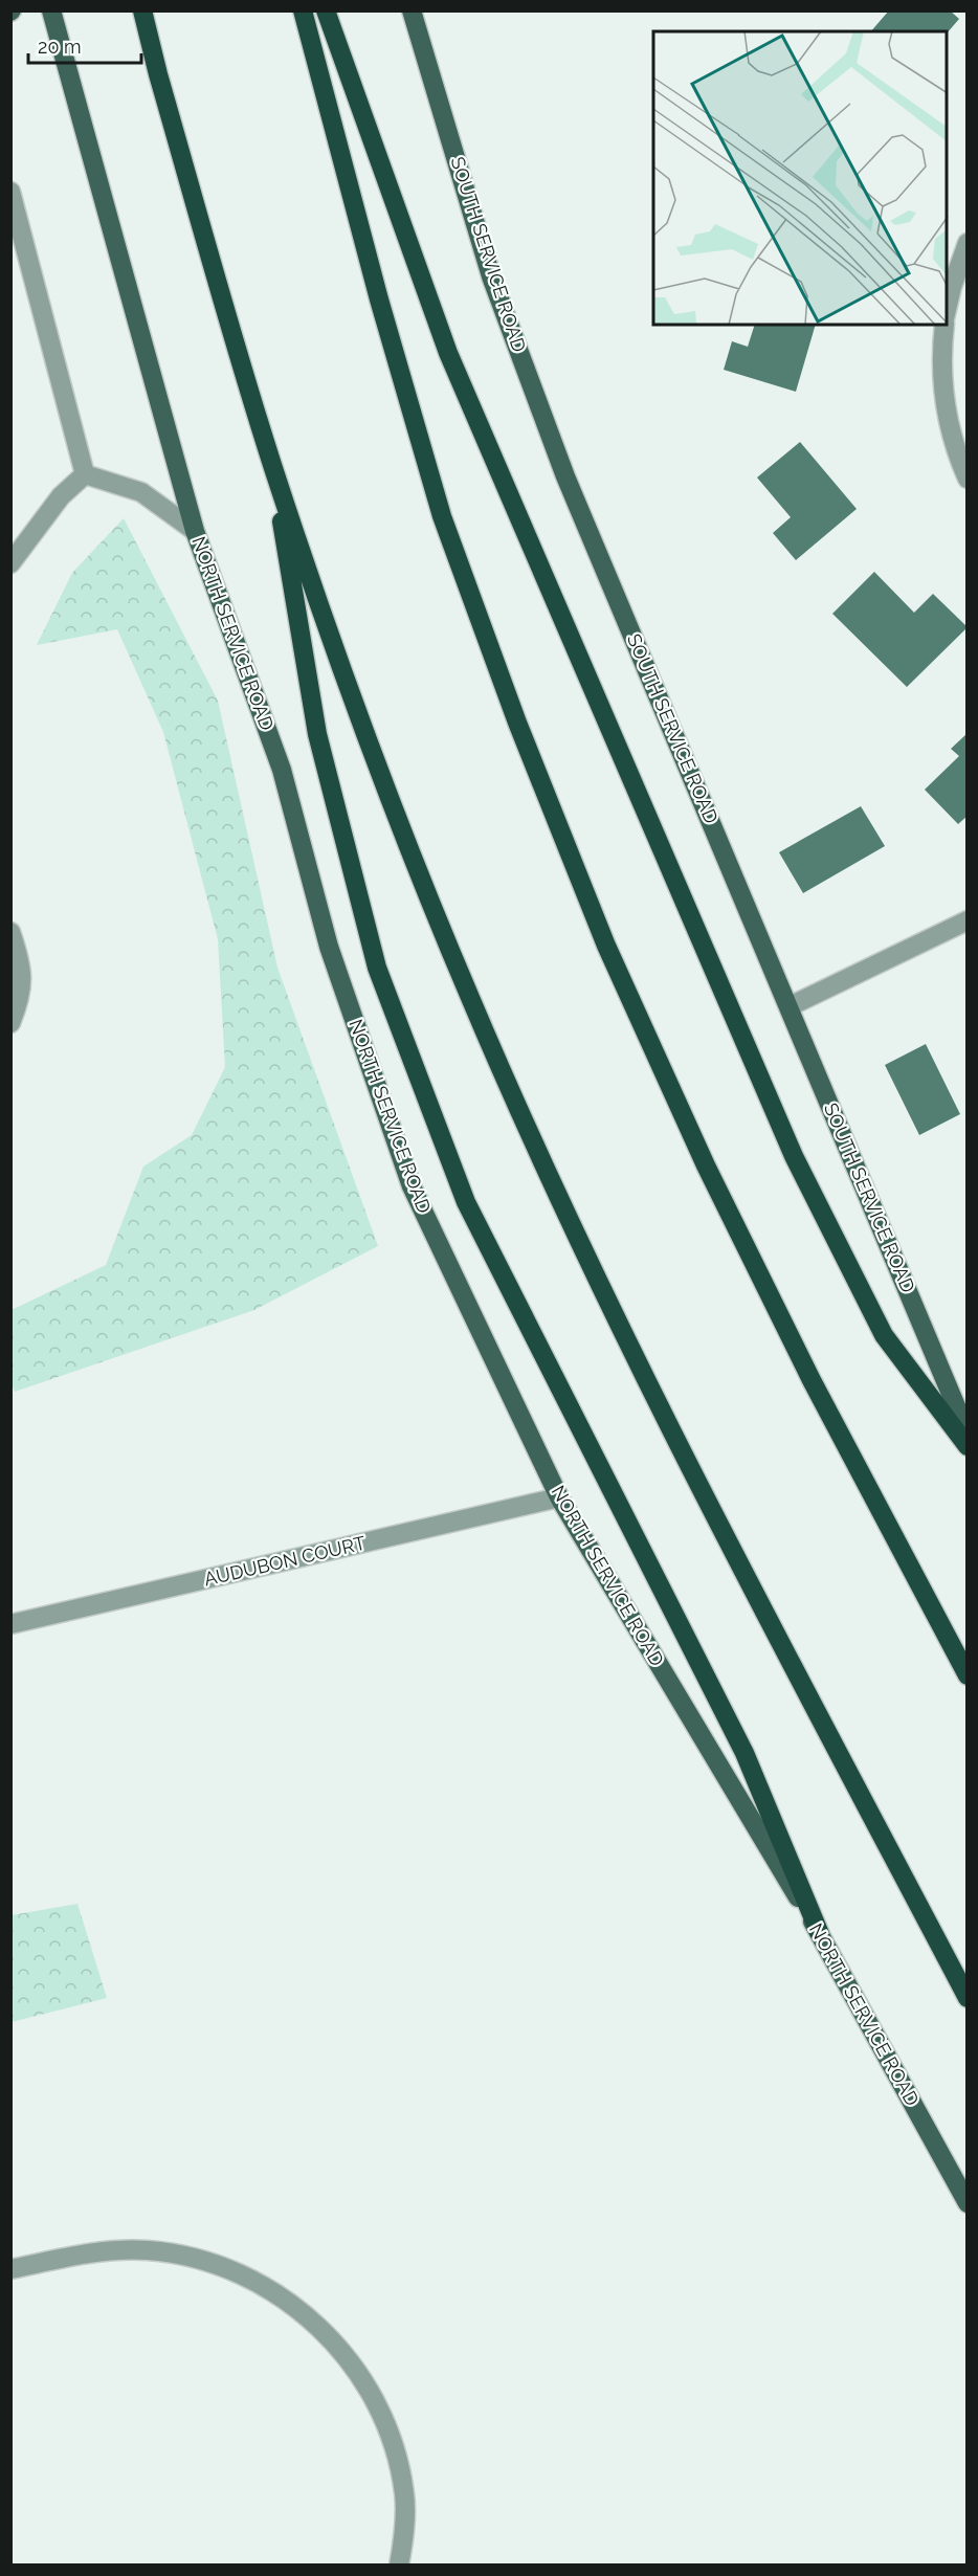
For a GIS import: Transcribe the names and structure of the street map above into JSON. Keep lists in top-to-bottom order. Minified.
{"streets":{"main road":["SOUTH SERVICE ROAD","NORTH SERVICE ROAD"],"street":["AUDUBON COURT"]},"crossings":[["NORTH SERVICE ROAD","AUDUBON COURT"]],"scale_bar":"20 m"}
